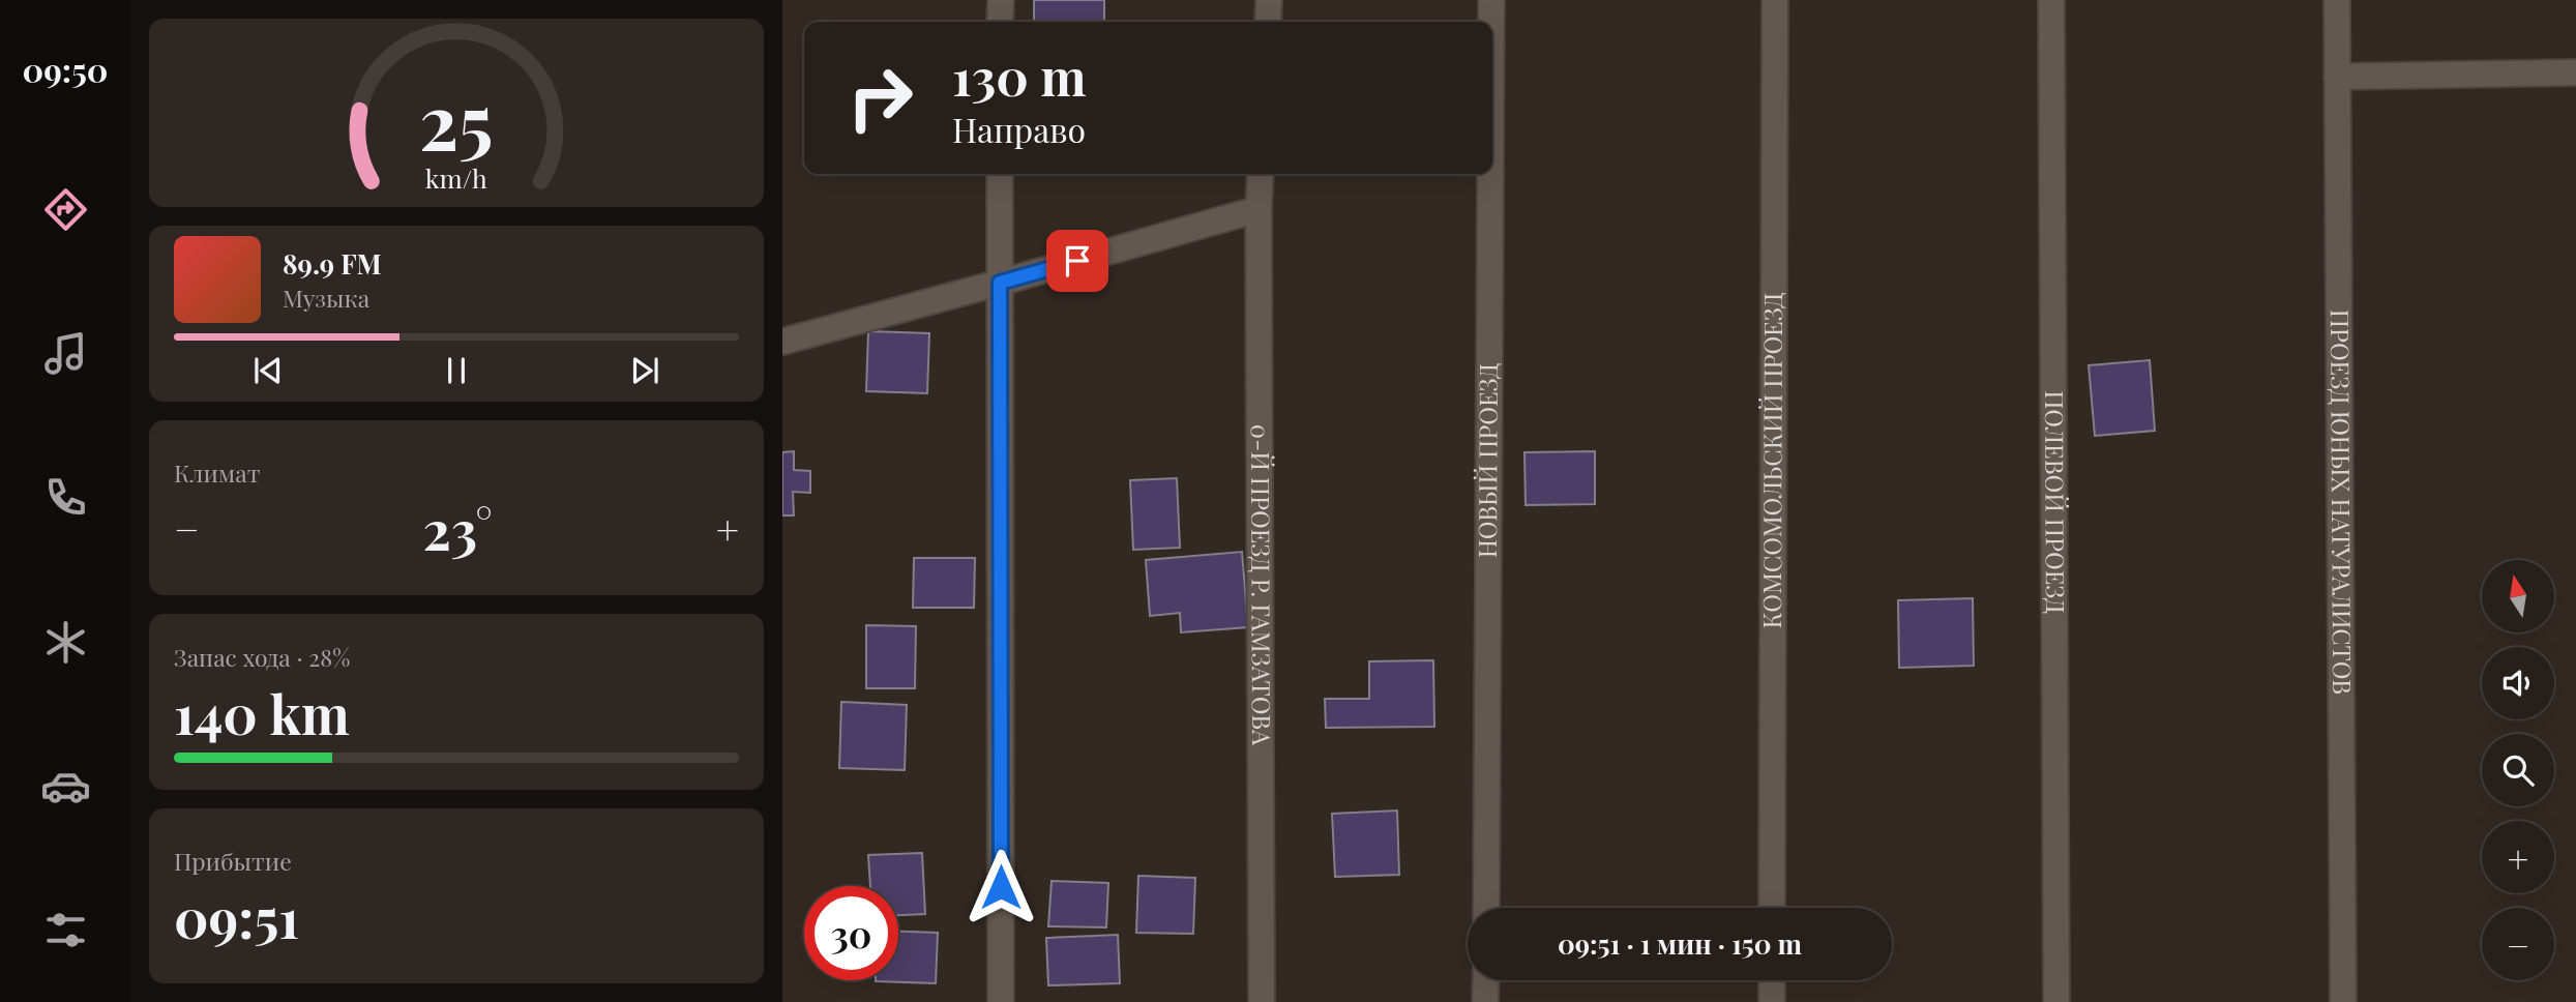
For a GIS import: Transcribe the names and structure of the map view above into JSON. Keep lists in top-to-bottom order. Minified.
{"streets":{"street":["НОВЫЙ ПРОЕЗД","КОМСОМОЛЬСКИЙ ПРОЕЗД","ПОЛЕВОЙ ПРОЕЗД","ПРОЕЗД ЮНЫХ НАТУРАЛИСТОВ","0-Й ПРОЕЗД Р. ГАМЗАТОВА"]},"north":"top","page":{"tabs":"09:50","turn":["130 m","Направо"],"song":["89.9 FM","Музыка"],"tile":["Климат",["Запас хода · 28%","140 km"],["Прибытие","09:51"]],"heat":["−","23°","+"],"map_buttons":["+","−"],"limit":"30","trip":"09:51 · 1 мин · 150 m","gauge":["25","km/h"]}}
